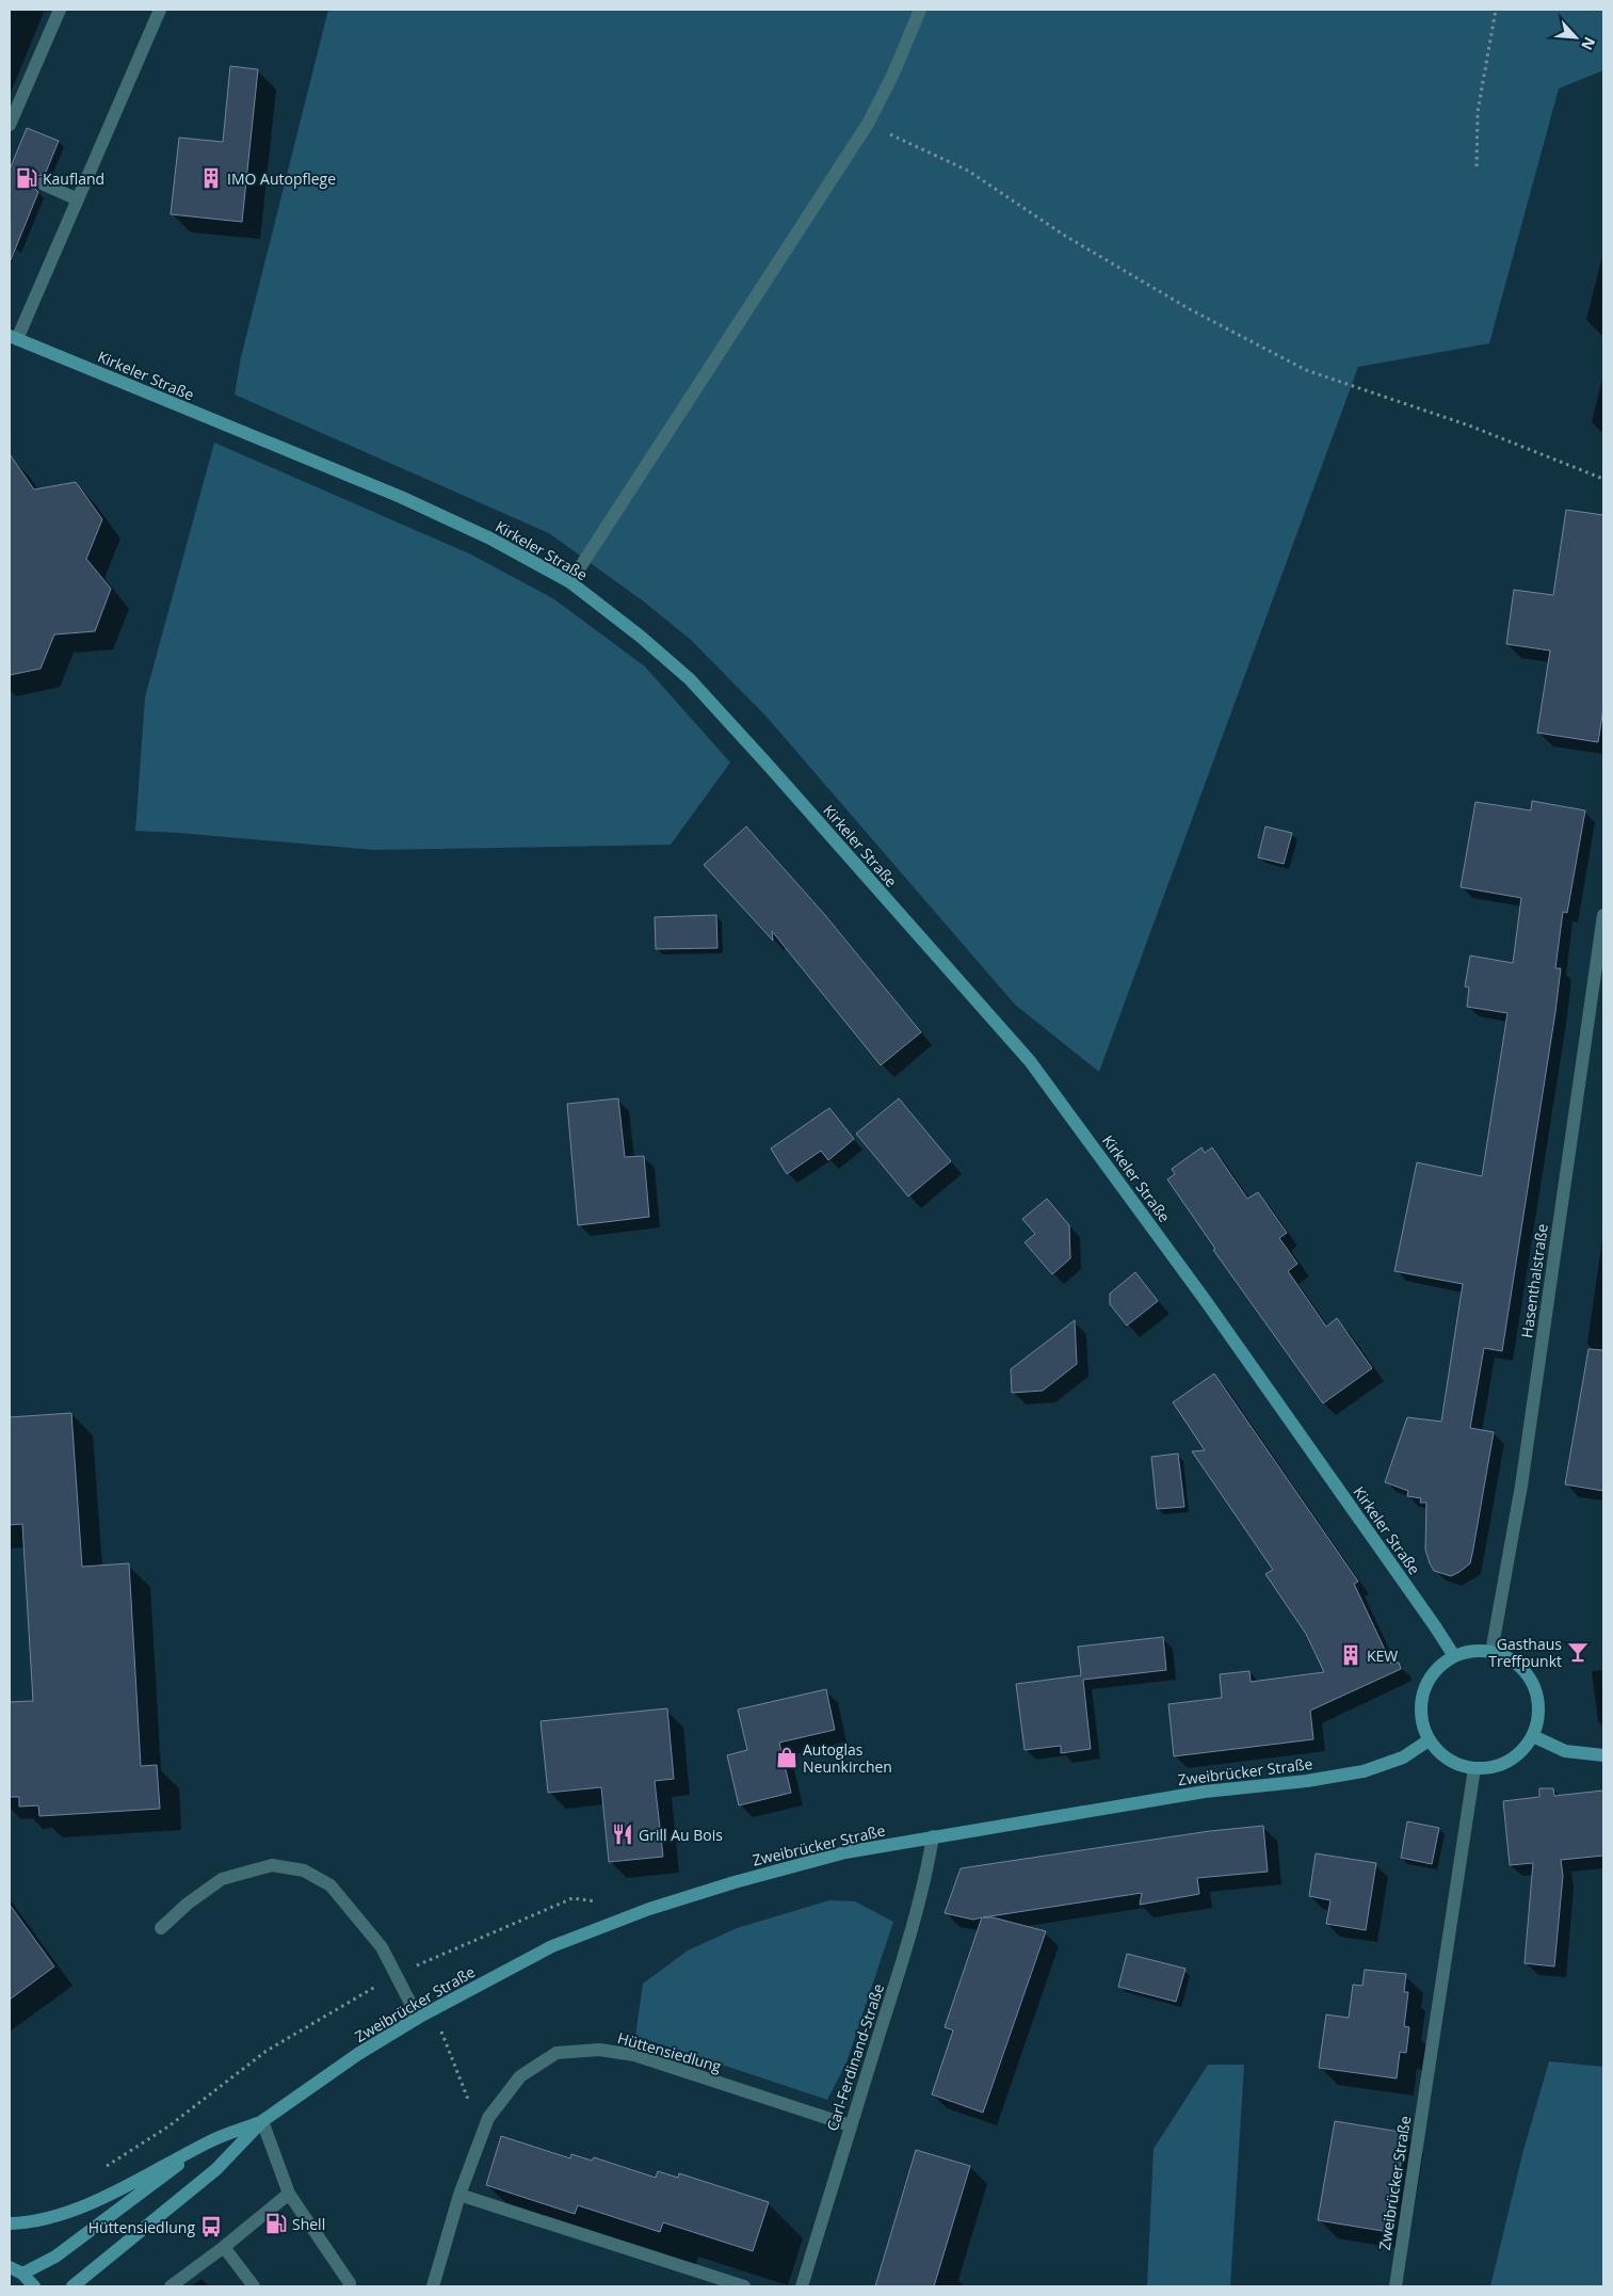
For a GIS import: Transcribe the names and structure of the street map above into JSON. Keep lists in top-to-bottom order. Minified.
{"streets":{"main road":["Kirkeler Straße","Zweibrücker Straße"],"street":["Hasenthalstraße","Hüttensiedlung","Carl-Ferdinand-Straße"]},"crossings":[["Kirkeler Straße","Hasenthalstraße"],["Kirkeler Straße","Zweibrücker Straße"],["Hasenthalstraße","Zweibrücker Straße"],["Zweibrücker Straße","Carl-Ferdinand-Straße"],["Hüttensiedlung","Carl-Ferdinand-Straße"]],"places":{"fuel station":["Kaufland","Shell"],"building":["IMO Autopflege","KEW"],"bar":["Gasthaus Treffpunkt"],"shop":["Autoglas Neunkirchen"],"restaurant":["Grill Au Bois"],"bus stop":["Hüttensiedlung"]},"north":"bottom right"}
